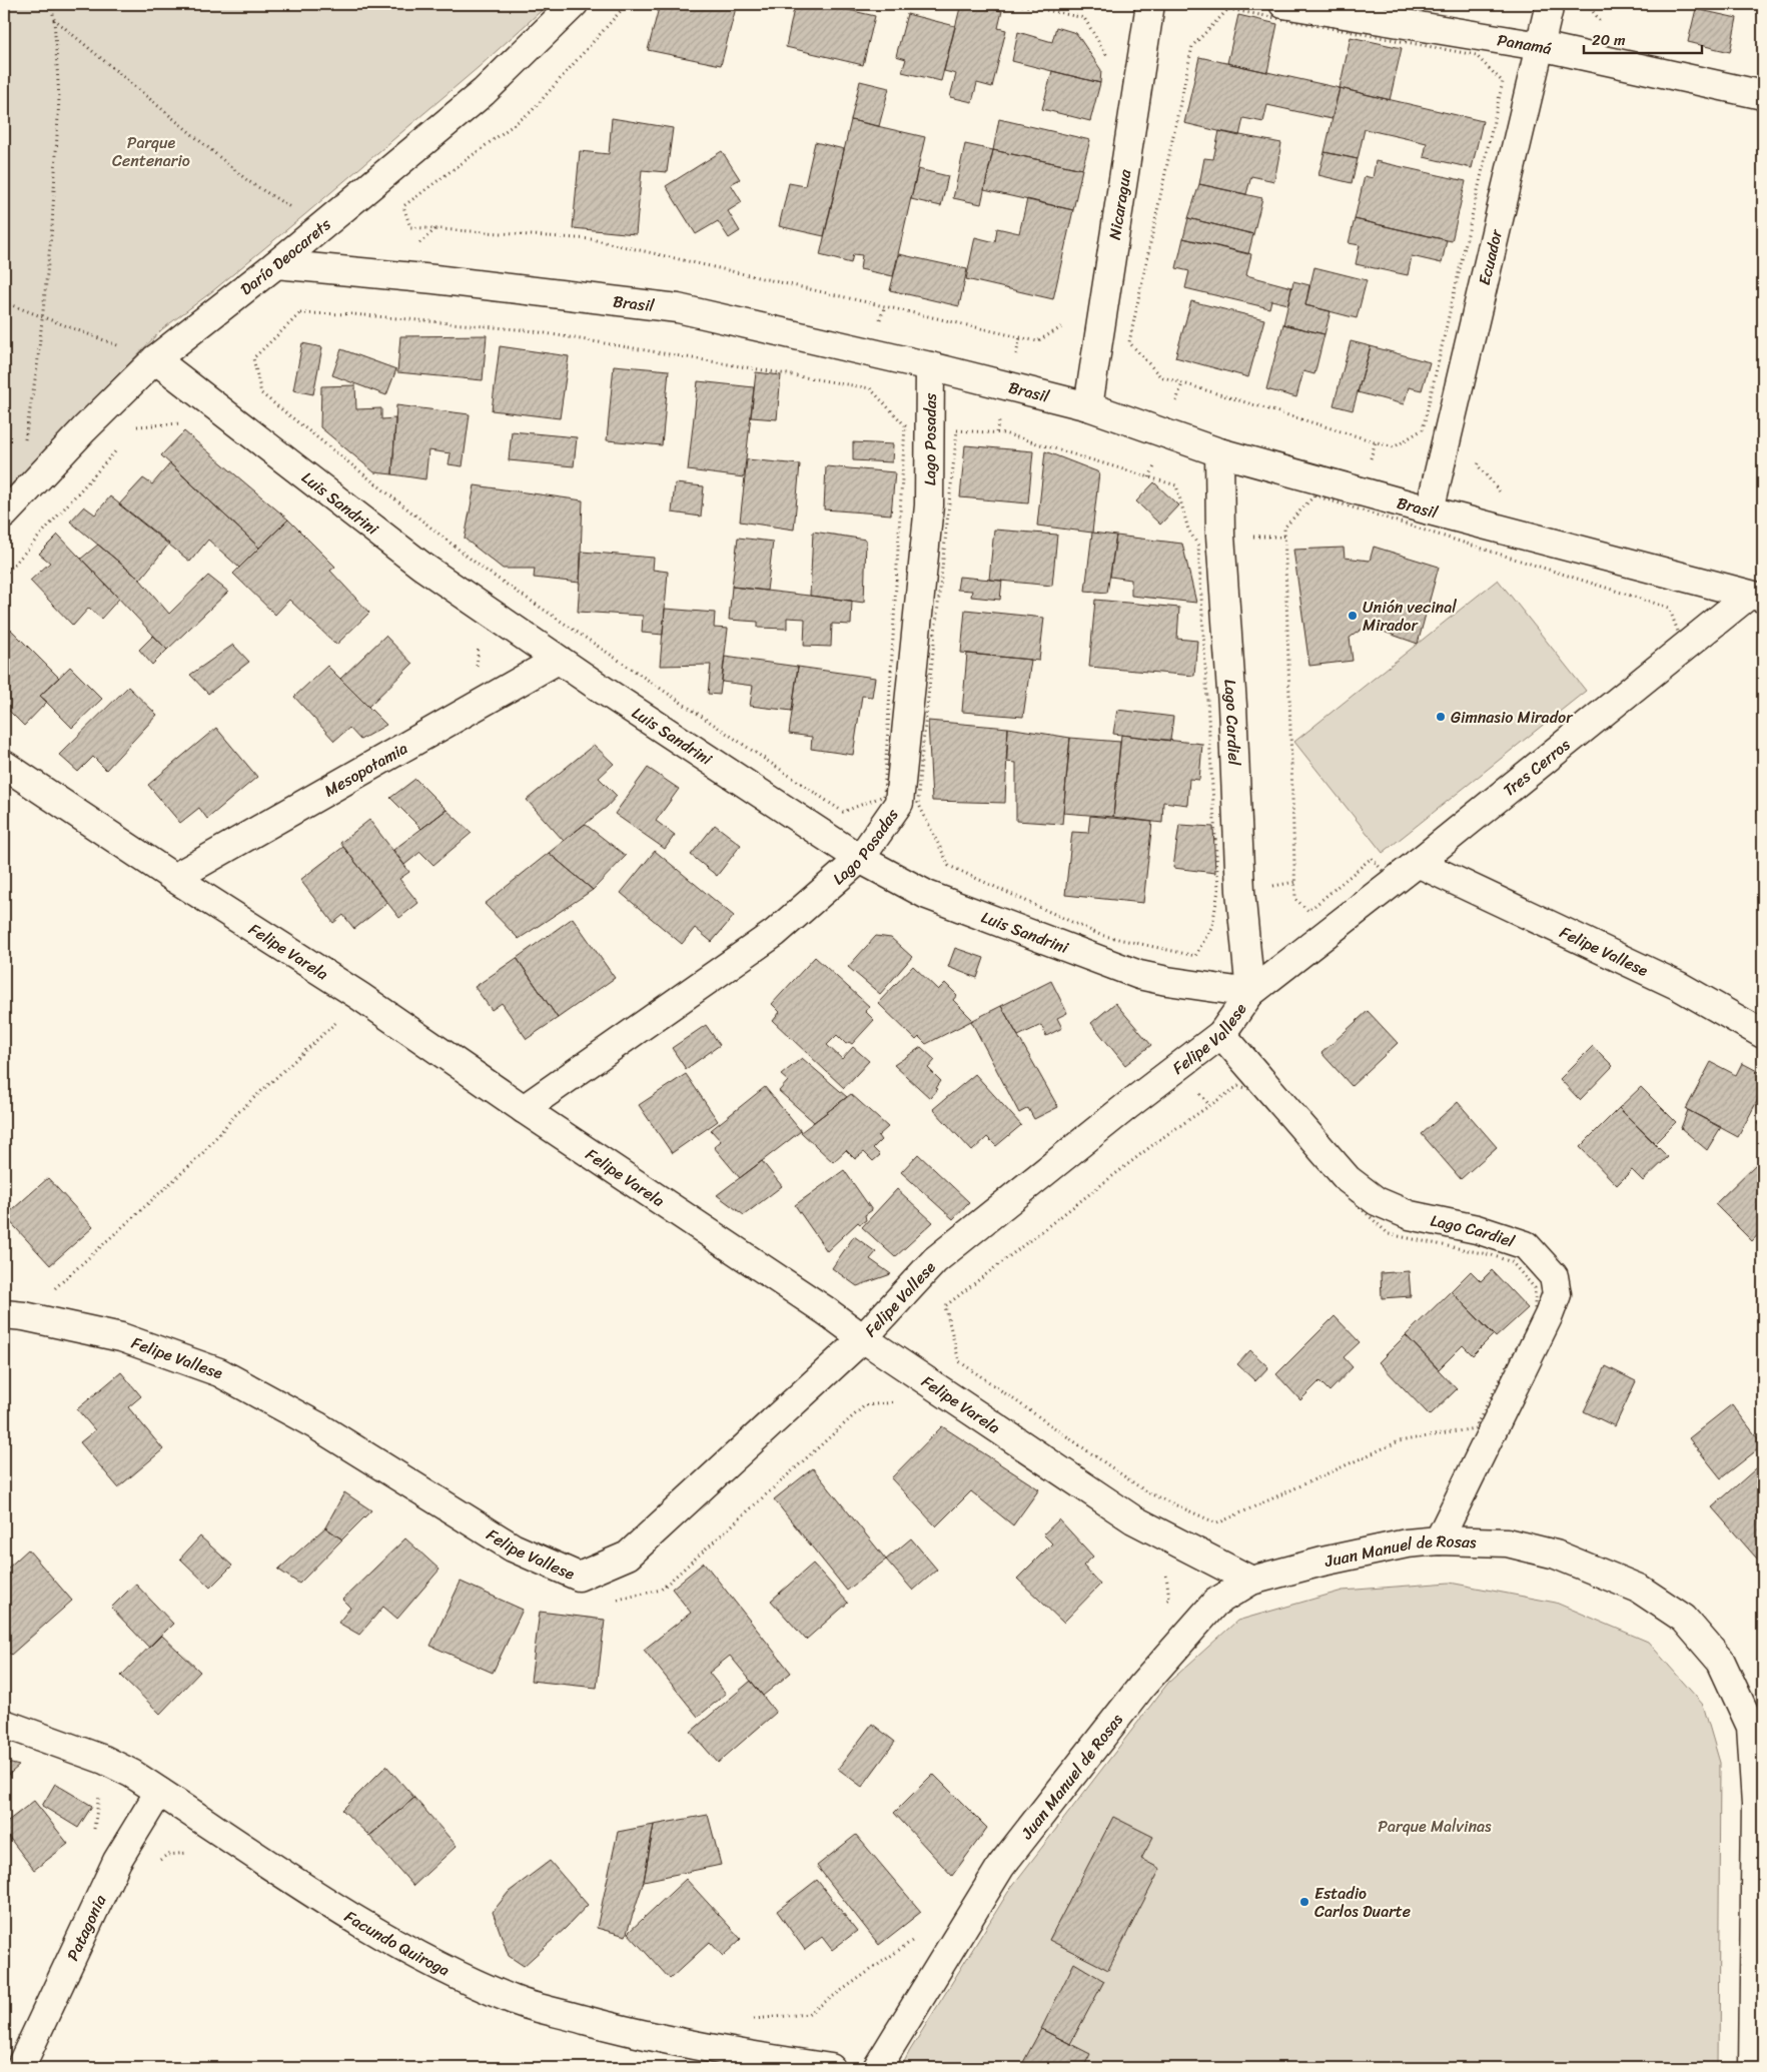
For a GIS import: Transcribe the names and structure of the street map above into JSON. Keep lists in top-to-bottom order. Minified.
{"streets":{"street":["Panamá","Nicaragua","Darío Deocarets","Ecuador","Brasil","Lago Posadas","Luis Sandrini","Lago Cardiel","Tres Cerros","Mesopotamia","Felipe Varela","Felipe Vallese","Juan Manuel de Rosas","Patagonia","Facundo Quiroga"]},"crossings":[["Panamá","Ecuador"],["Nicaragua","Brasil"],["Darío Deocarets","Brasil"],["Darío Deocarets","Luis Sandrini"],["Ecuador","Brasil"],["Brasil","Lago Posadas"],["Brasil","Lago Cardiel"],["Brasil","Tres Cerros"],["Lago Posadas","Luis Sandrini"],["Lago Posadas","Felipe Varela"],["Luis Sandrini","Lago Cardiel"],["Luis Sandrini","Mesopotamia"],["Luis Sandrini","Felipe Vallese"],["Lago Cardiel","Felipe Vallese"],["Lago Cardiel","Juan Manuel de Rosas"],["Tres Cerros","Felipe Vallese"],["Mesopotamia","Felipe Varela"],["Felipe Varela","Felipe Vallese"],["Felipe Varela","Juan Manuel de Rosas"],["Patagonia","Facundo Quiroga"]],"parks":["Parque Centenario","Parque Malvinas"],"places":["Unión vecinal Mirador","Gimnasio Mirador","Estadio Carlos Duarte"],"scale_bar":"20 m"}
